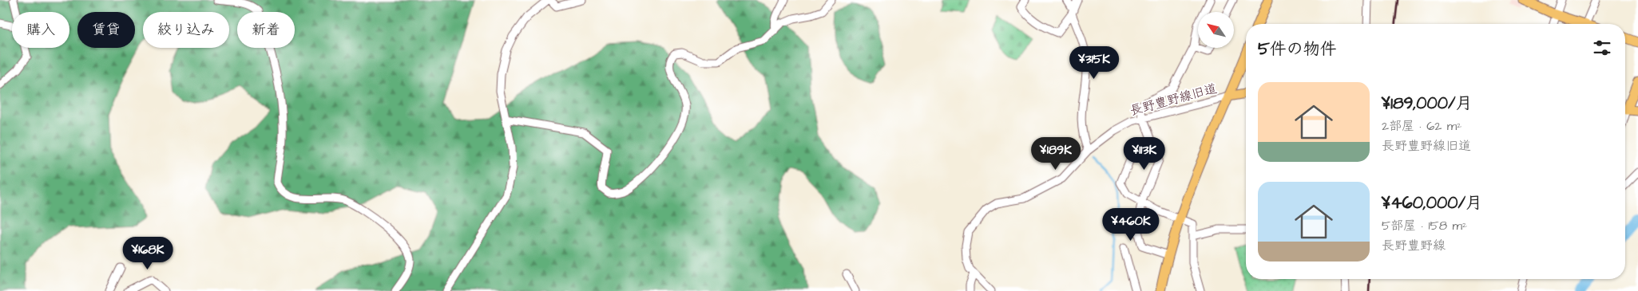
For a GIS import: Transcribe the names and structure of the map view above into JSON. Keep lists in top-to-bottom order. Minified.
{"streets":{"street":["長野豊野線旧道"]},"north":"top left","page":{"chip":["購入","賃貸","絞り込み","新着"],"heading":"5件の物件","price":["¥315K","¥189K","¥113K","¥460K","¥168K"],"list":[{"name":"¥189,000/月","note":"2部屋 · 62 m² · 長野豊野線旧道"},{"name":"¥460,000/月","note":"5部屋 · 158 m² · 長野豊野線"}]}}
